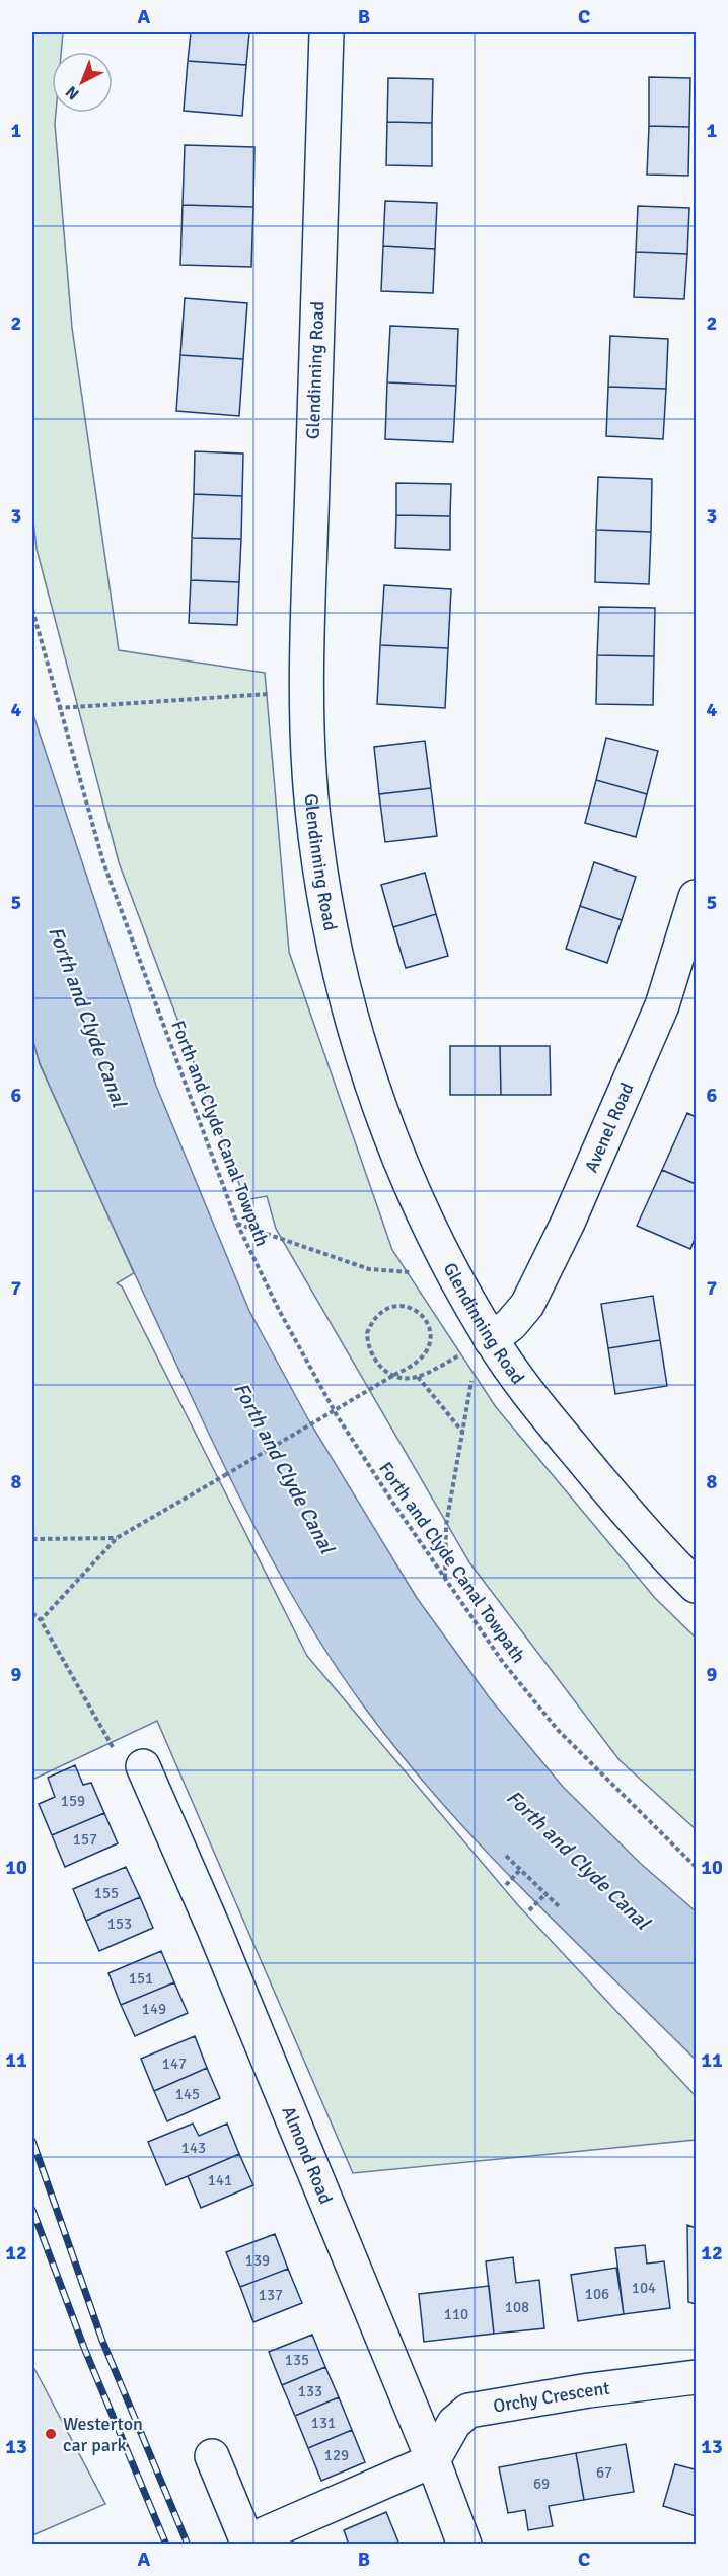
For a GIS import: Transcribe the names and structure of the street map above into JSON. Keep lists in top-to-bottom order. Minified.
{"streets":{"street":["Glendinning Road","Avenel Road","Almond Road","Orchy Crescent"],"path":["Forth and Clyde Canal Towpath"]},"crossings":[["Glendinning Road","Avenel Road"],["Almond Road","Orchy Crescent"]],"water":["Forth and Clyde Canal"],"places":["Westerton car park"],"house_numbers":["159","157","155","153","151","149","147","145","143","141","139","104","106","137","108","110","135","133","131","129","67","69"],"north":"bottom left","grid":{"columns":["A","B","C"],"rows":["1","2","3","4","5","6","7","8","9","10","11","12","13"]}}
